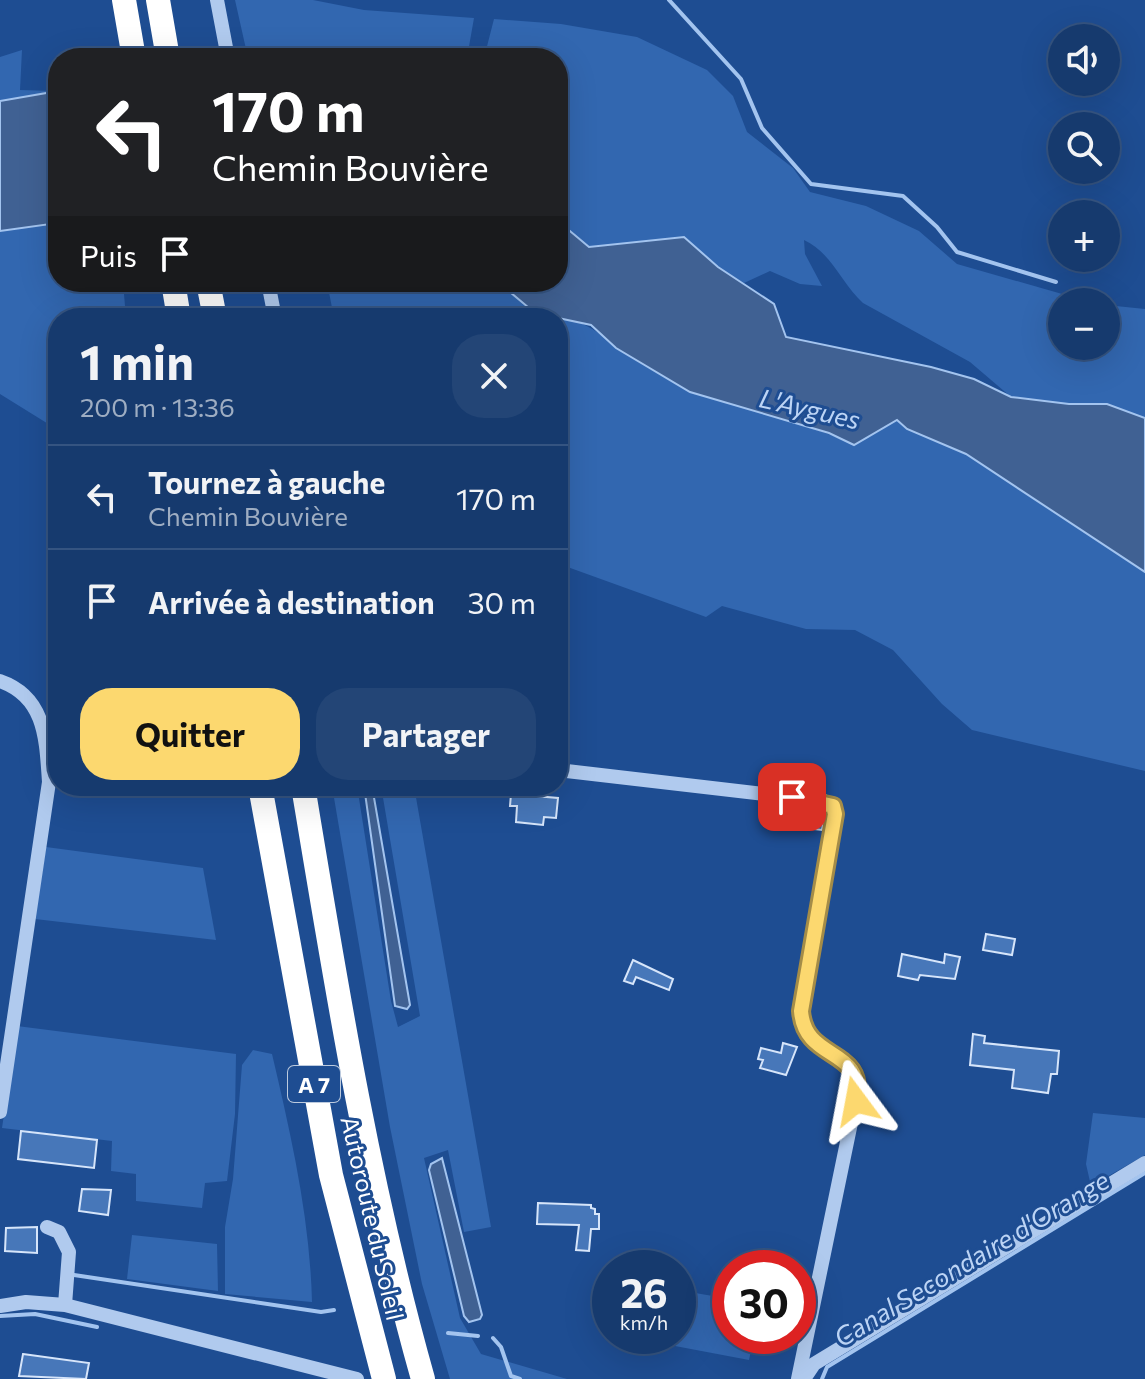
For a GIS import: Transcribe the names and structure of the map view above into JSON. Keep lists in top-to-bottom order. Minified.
{"streets":{"highway":["A 7","Autoroute du Soleil"]},"water":["L'Aygues","Canal Secondaire d'Orange"],"page":{"map_buttons":["+","−"],"turn":["170 m","Chemin Bouvière"],"then":"Puis","heading":["1 min","200 m · 13:36"],"list":[{"name":"Tournez à gauche","note":"Chemin Bouvière","value":"170 m"},{"name":"Arrivée à destination","value":"30 m"}],"buttons":["Quitter","Partager"],"speed":"26 km/h","limit":"30"}}
